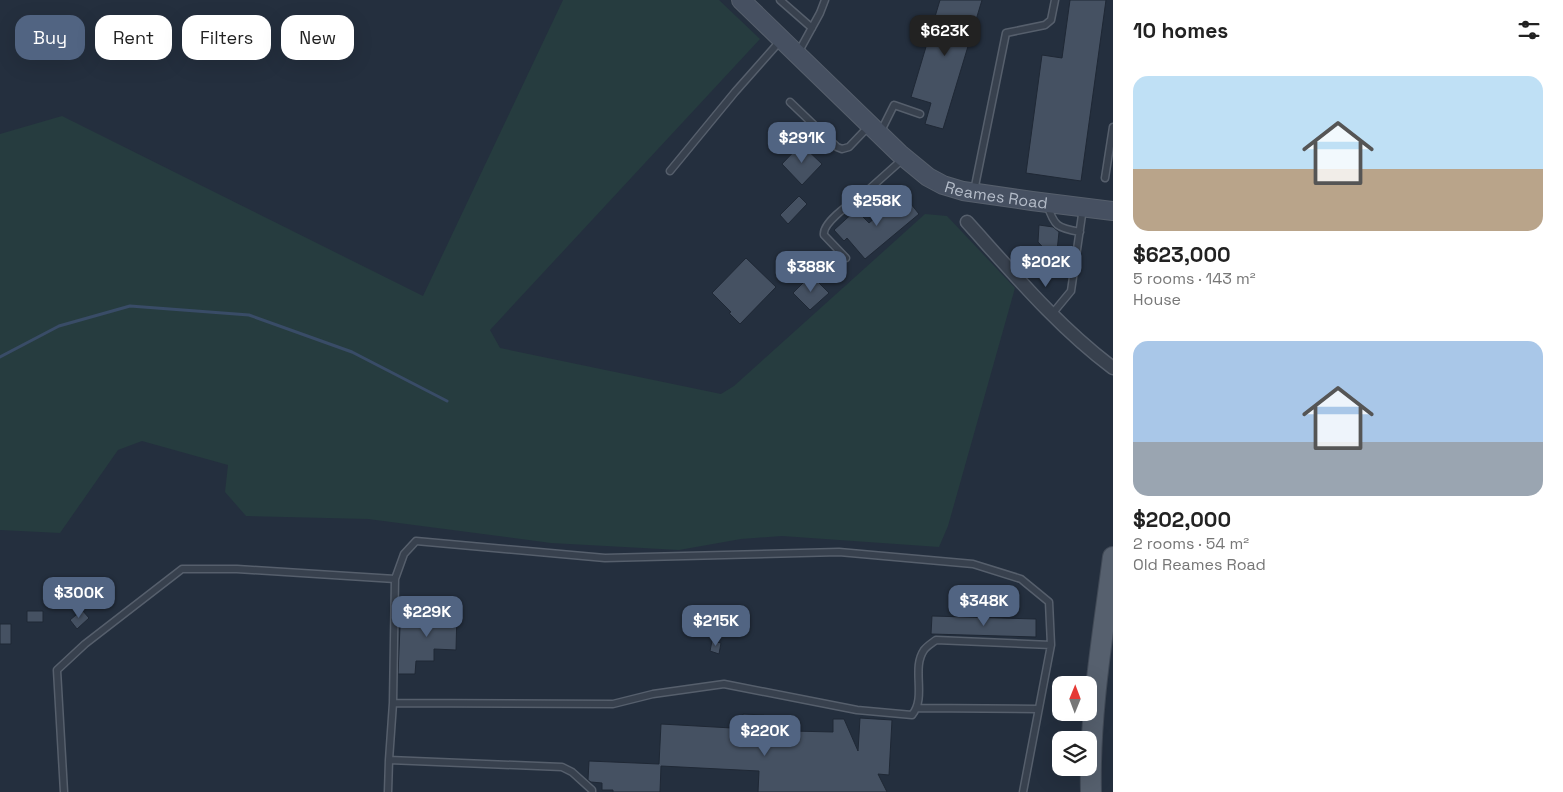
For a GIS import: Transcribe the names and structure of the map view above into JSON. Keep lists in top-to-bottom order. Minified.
{"streets":{"main road":["Reames Road"]},"north":"top","page":{"heading":"10 homes","price":["$623K","$291K","$258K","$202K","$388K","$300K","$348K","$229K","$215K","$220K"],"chip":["Buy","Rent","Filters","New"],"list":[{"name":"$623,000","note":"5 rooms · 143 m² · House"},{"name":"$202,000","note":"2 rooms · 54 m² · Old Reames Road"}]}}
